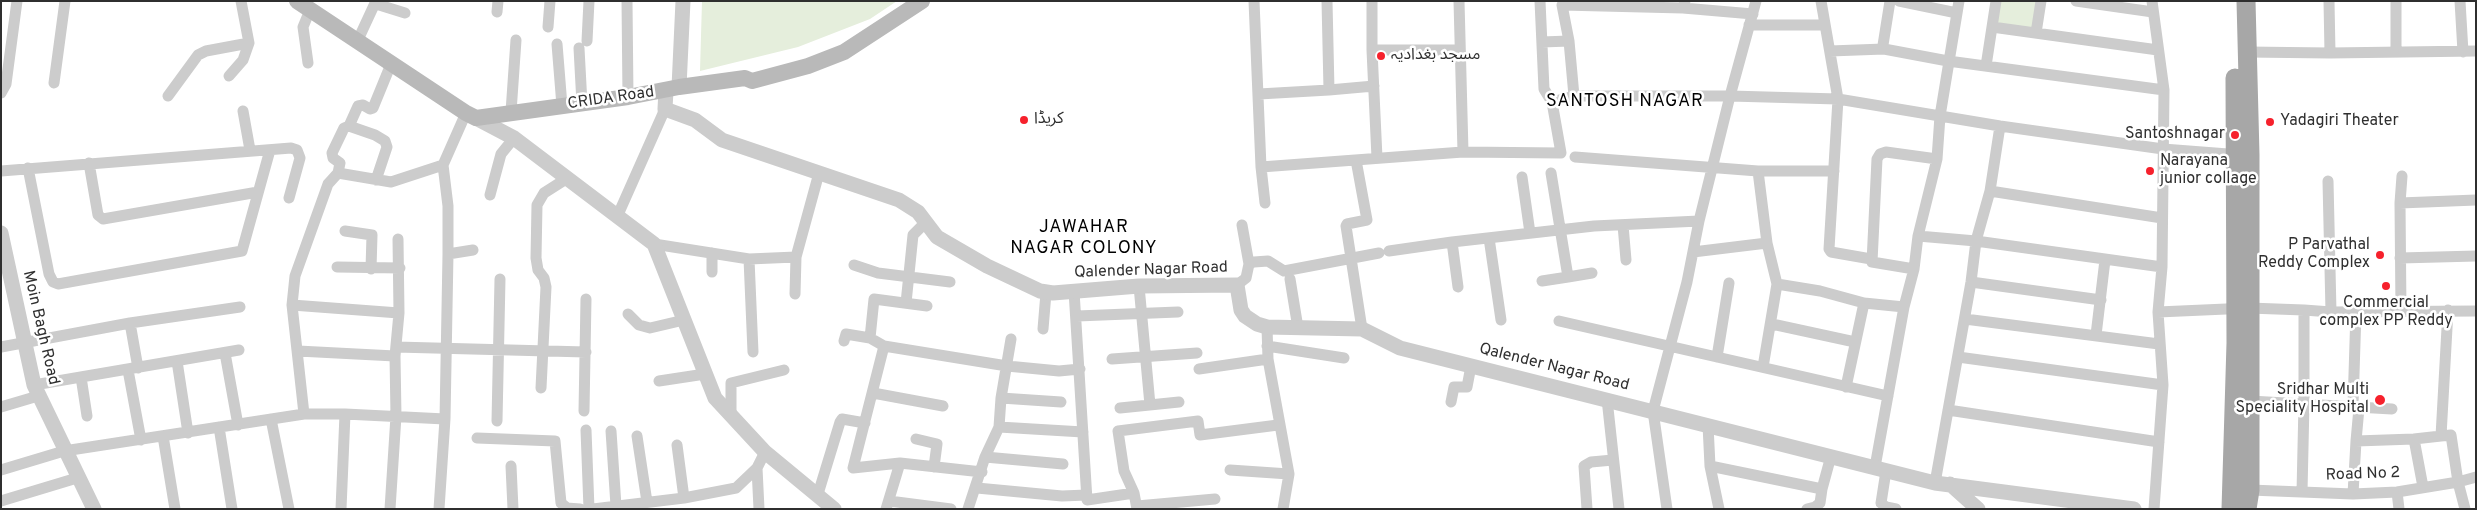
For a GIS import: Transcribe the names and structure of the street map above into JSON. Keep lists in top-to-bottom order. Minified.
{"streets":{"main road":["CRIDA Road"],"street":["Qalender Nagar Road","Moin Bagh Road","Road No 2"]},"districts":["SANTOSH NAGAR","JAWAHAR NAGAR COLONY"],"places":["مسجد بغدادیہ","کریڈا","Yadagiri Theater","Santoshnagar","Narayana junior collage","P Parvathal Reddy Complex","Commercial complex PP Reddy","Sridhar Multi Speciality Hospital"]}
